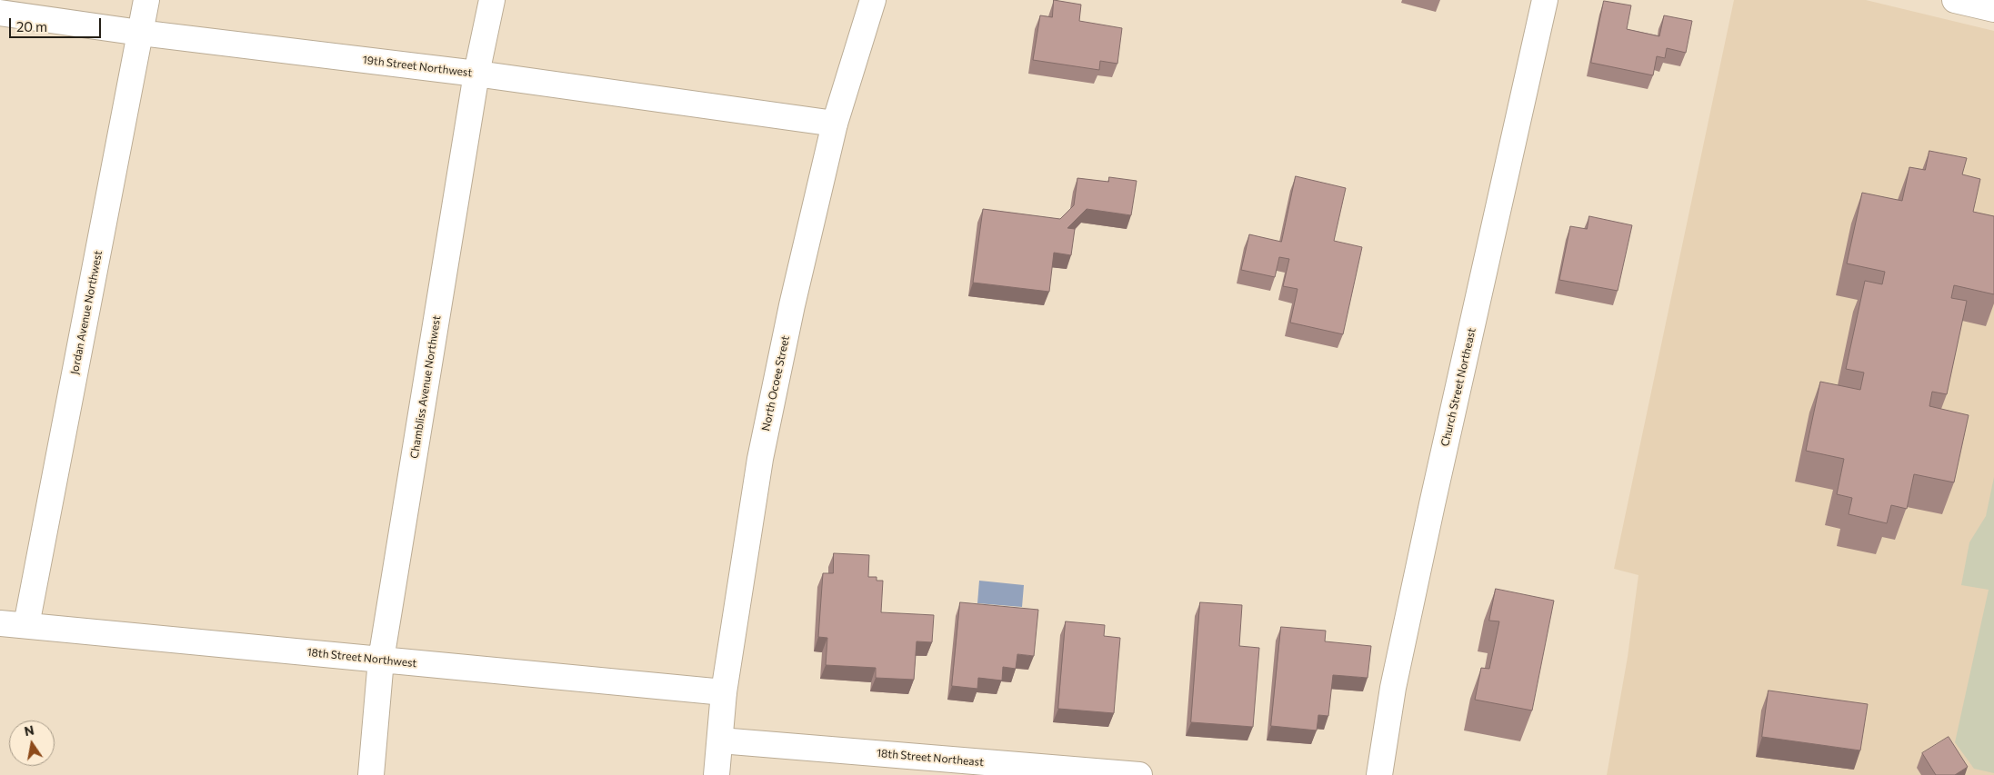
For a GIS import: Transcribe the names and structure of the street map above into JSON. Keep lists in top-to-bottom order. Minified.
{"streets":{"street":["19th Street Northwest","Jordan Avenue Northwest","North Ocoee Street","Chambliss Avenue Northwest","Church Street Northeast","18th Street Northwest","18th Street Northeast"]},"crossings":[["19th Street Northwest","Jordan Avenue Northwest"],["19th Street Northwest","North Ocoee Street"],["19th Street Northwest","Chambliss Avenue Northwest"],["Jordan Avenue Northwest","18th Street Northwest"],["North Ocoee Street","18th Street Northwest"],["North Ocoee Street","18th Street Northeast"],["Chambliss Avenue Northwest","18th Street Northwest"]],"scale_bar":"20 m","north":"top"}
